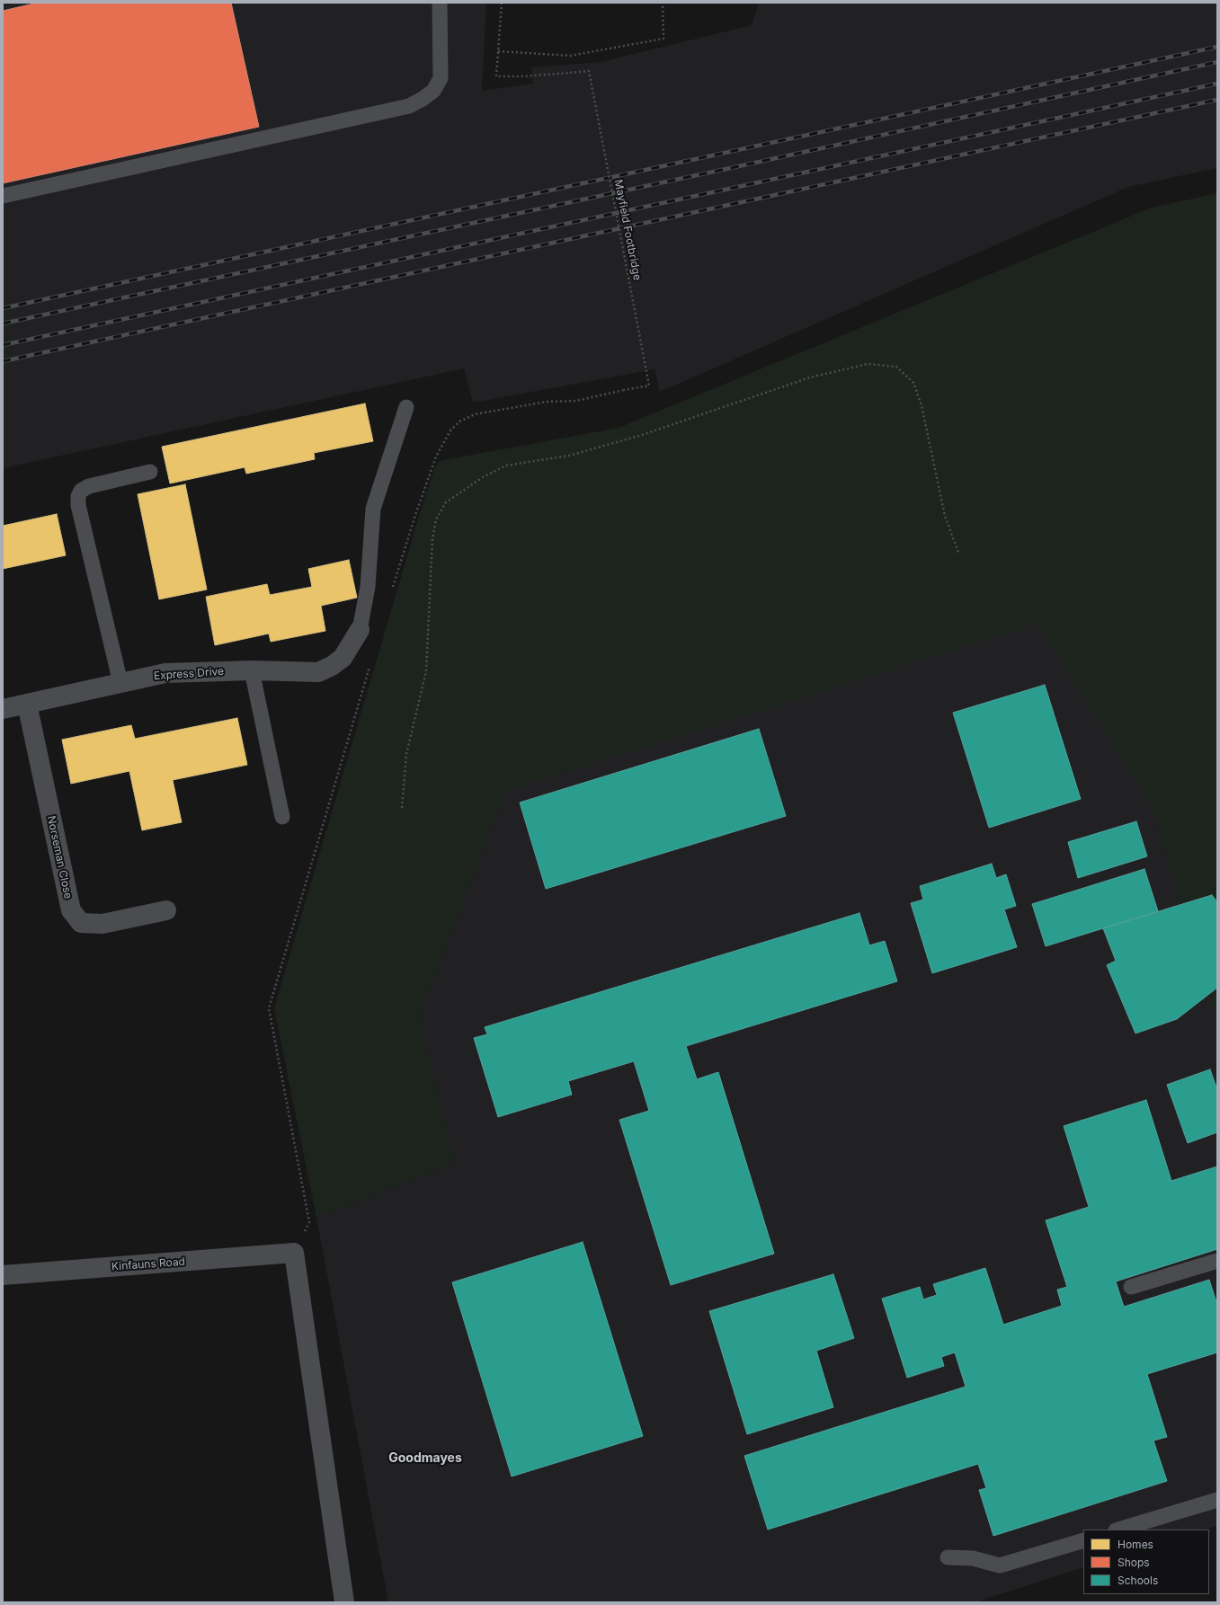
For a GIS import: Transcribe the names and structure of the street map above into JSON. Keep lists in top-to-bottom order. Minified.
{"streets":{"street":["Express Drive","Norseman Close","Kinfauns Road"],"path":["Mayfield Footbridge"]},"crossings":[["Express Drive","Norseman Close"]],"districts":["Goodmayes"],"legend":["Homes","Shops","Schools"]}
